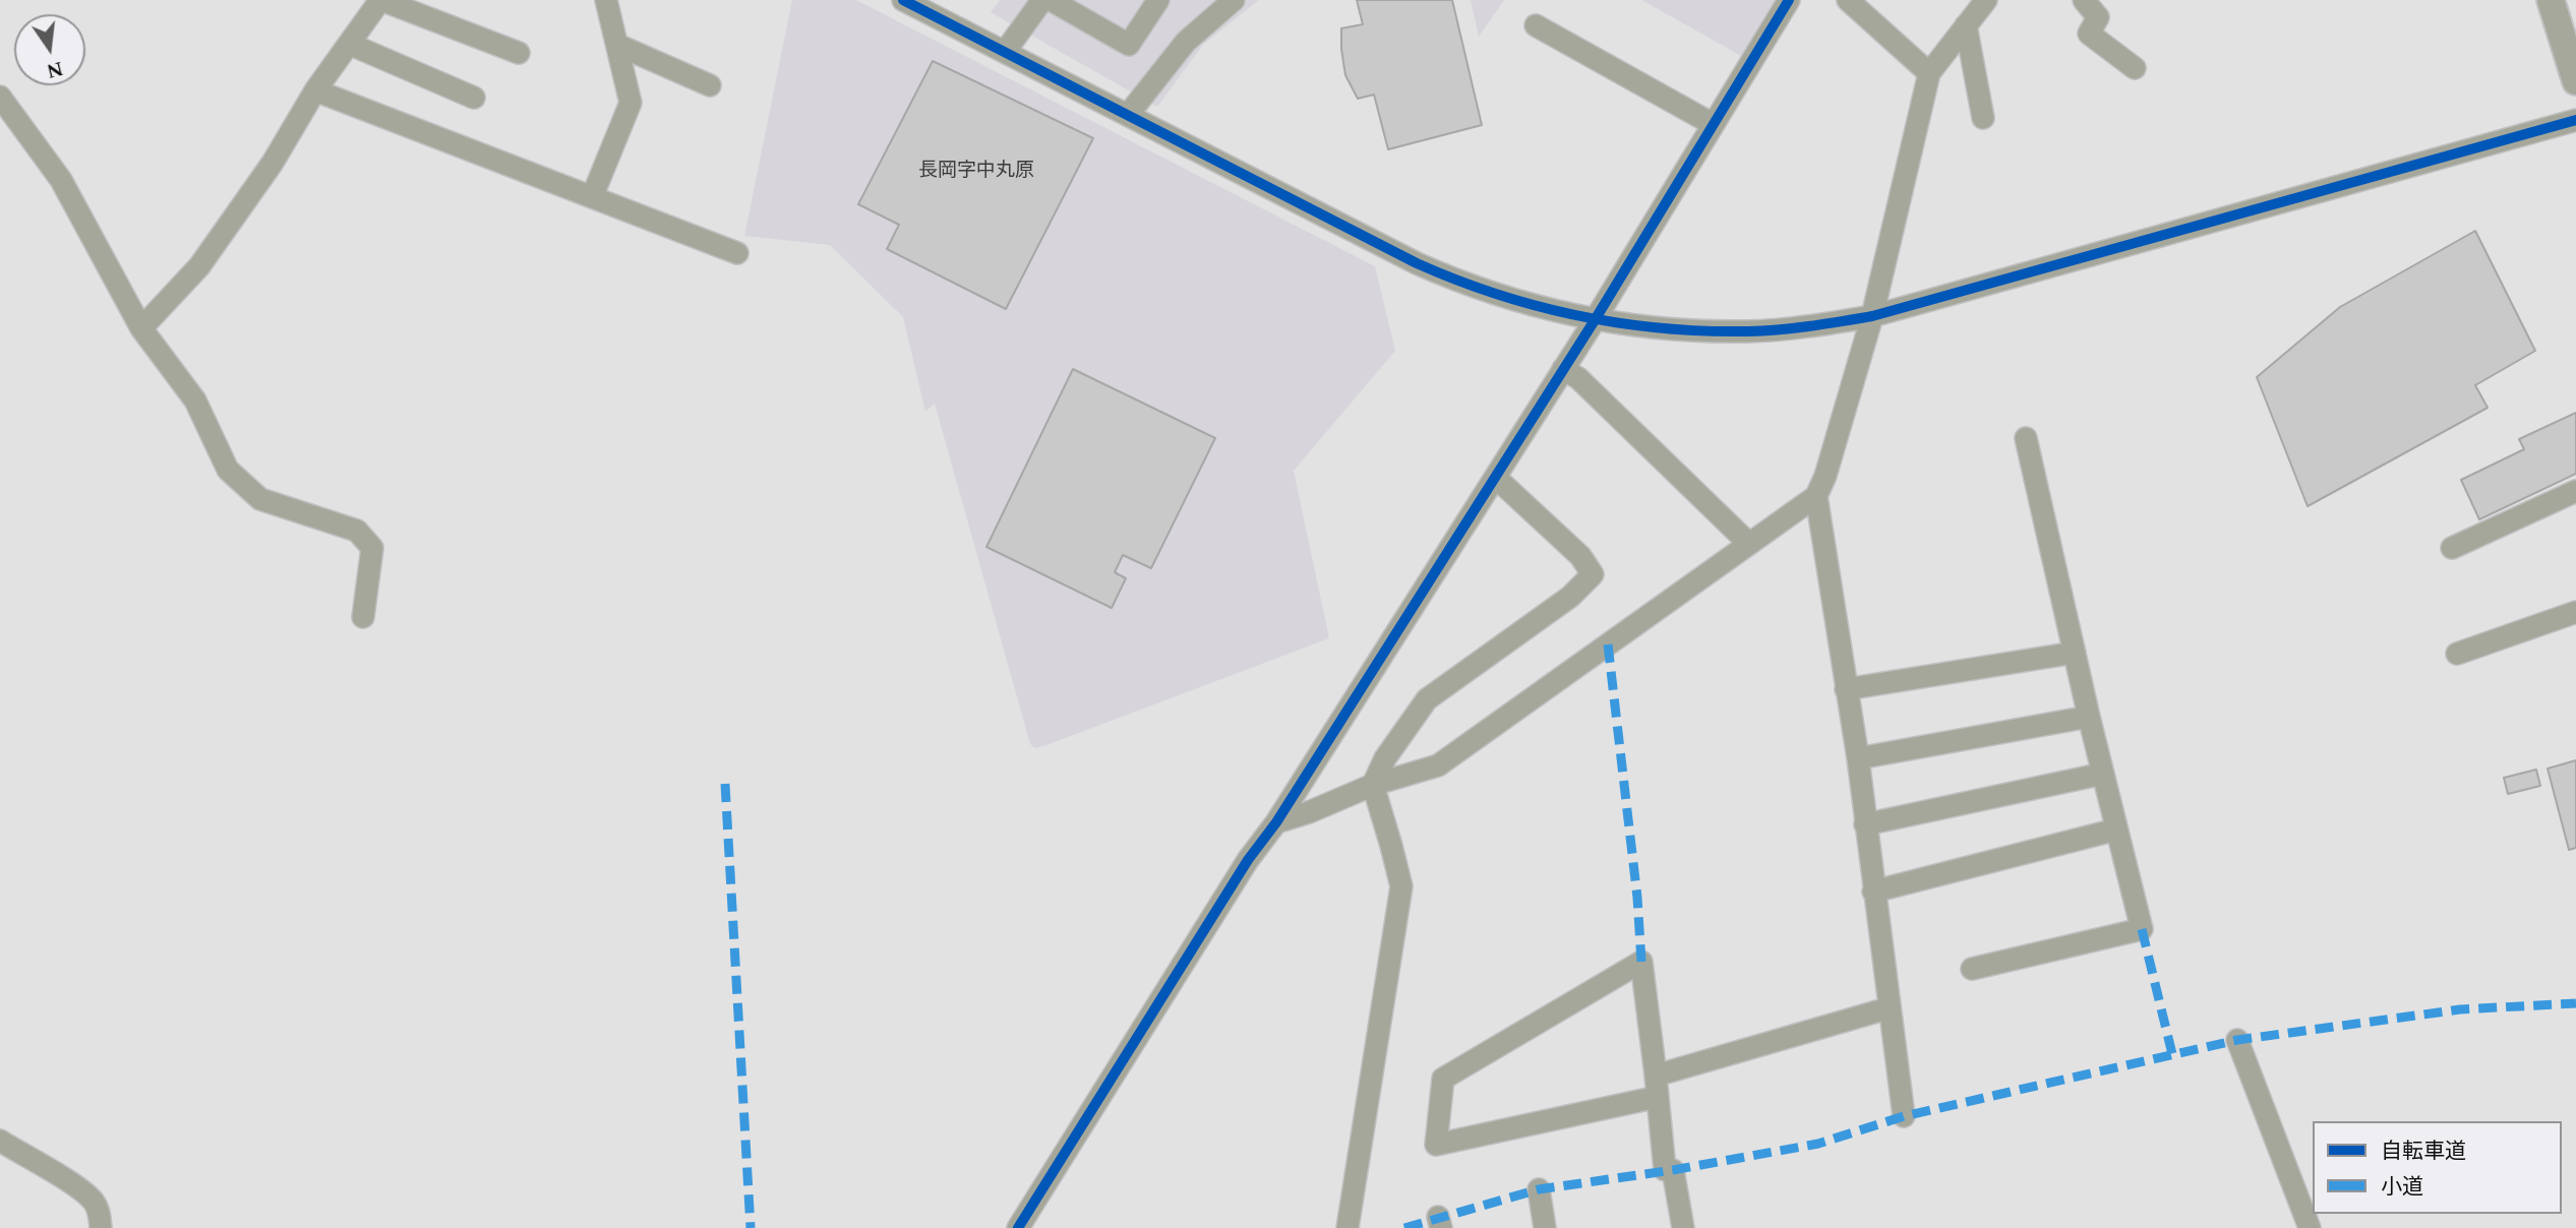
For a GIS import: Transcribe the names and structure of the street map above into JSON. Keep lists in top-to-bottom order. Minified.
{"house_numbers":["長岡字中丸原"],"legend":["自転車道","小道"],"north":"bottom"}
